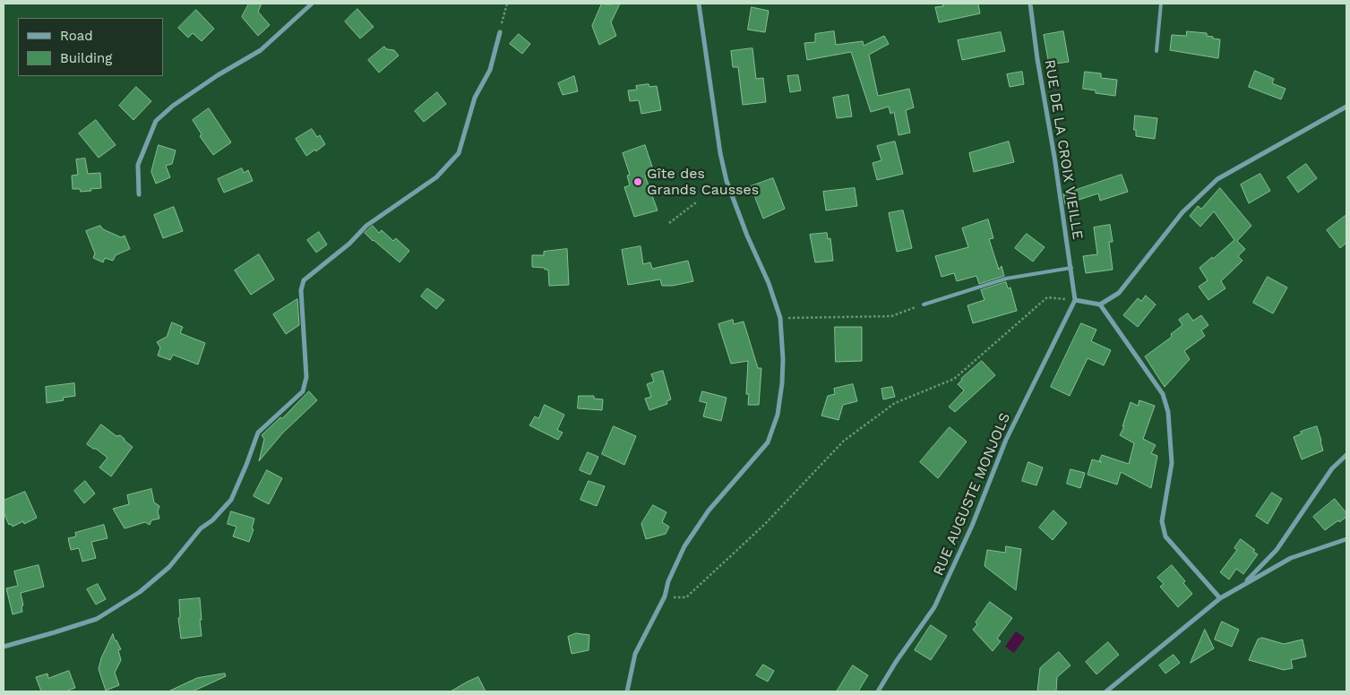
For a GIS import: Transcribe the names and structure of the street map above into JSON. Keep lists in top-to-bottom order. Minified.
{"streets":{"street":["RUE DE LA CROIX VIEILLE","RUE AUGUSTE MONJOLS"]},"crossings":[["RUE DE LA CROIX VIEILLE","RUE AUGUSTE MONJOLS"]],"places":["Gîte des Grands Causses"],"legend":["Road","Building"]}
